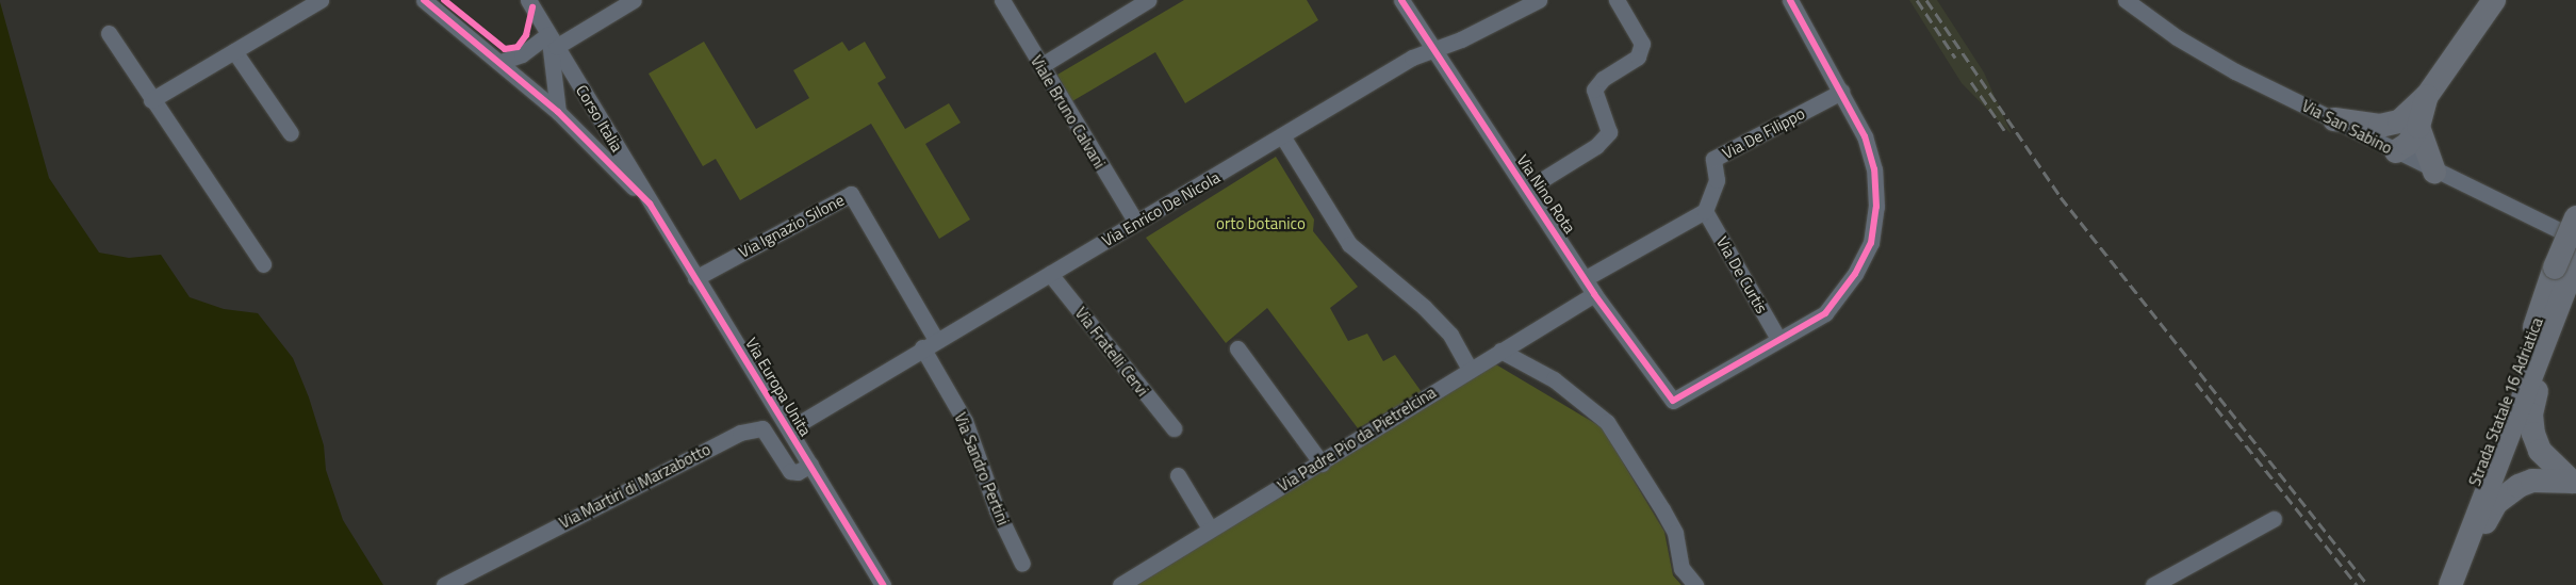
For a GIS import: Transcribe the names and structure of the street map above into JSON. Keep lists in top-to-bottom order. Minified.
{"streets":{"highway":["Strada Statale 16 Adriatica"],"street":["Viale Bruno Calvani","Corso Italia","Via San Sabino","Via De Filippo","Via Nino Rota","Via Enrico De Nicola","Via Ignazio Silone","Via De Curtis","Via Fratelli Cervi","Via Europa Unita","Via Padre Pio da Pietrelcina","Via Sandro Pertini","Via Martiri di Marzabotto"]},"crossings":[["Viale Bruno Calvani","Via Enrico De Nicola"],["Corso Italia","Via Europa Unita"],["Via De Filippo","Via De Curtis"],["Via Nino Rota","Via Enrico De Nicola"],["Via Nino Rota","Via De Curtis"],["Via Nino Rota","Via Padre Pio da Pietrelcina"],["Via Enrico De Nicola","Via Ignazio Silone"],["Via Enrico De Nicola","Via Fratelli Cervi"],["Via Enrico De Nicola","Via Europa Unita"],["Via Enrico De Nicola","Via Sandro Pertini"],["Via Ignazio Silone","Via Europa Unita"],["Via Ignazio Silone","Via Sandro Pertini"],["Via Europa Unita","Via Martiri di Marzabotto"]],"parks":["orto botanico"]}
